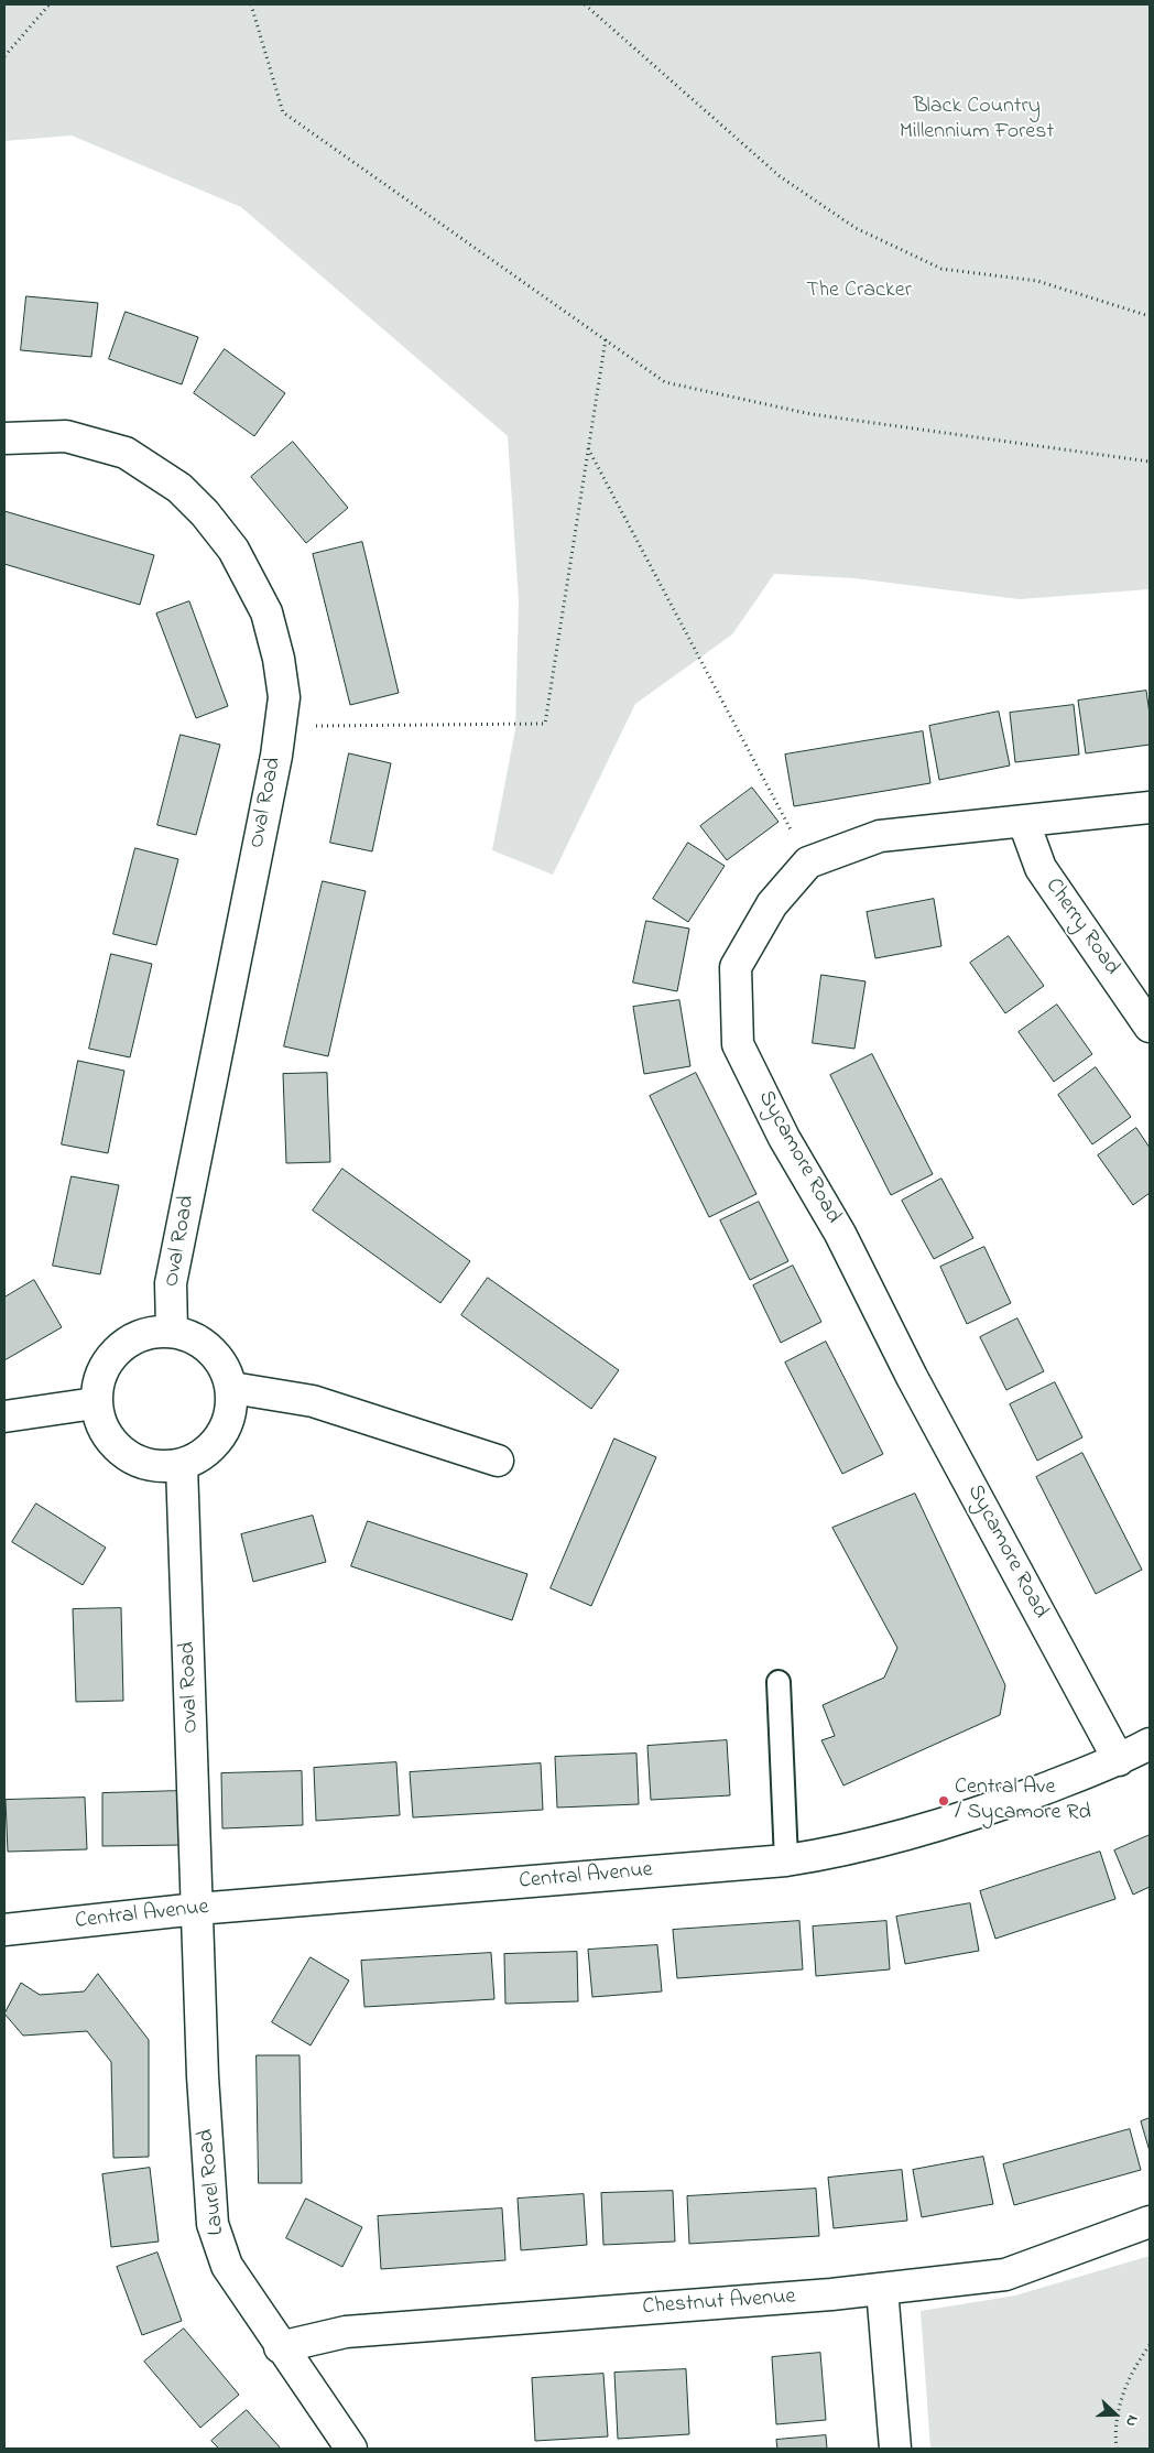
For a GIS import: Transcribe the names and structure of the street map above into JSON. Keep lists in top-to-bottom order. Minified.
{"streets":{"street":["Oval Road","Cherry Road","Sycamore Road","Central Avenue","Laurel Road","Chestnut Avenue"]},"crossings":[["Oval Road","Central Avenue"],["Oval Road","Laurel Road"],["Cherry Road","Sycamore Road"],["Sycamore Road","Central Avenue"],["Central Avenue","Laurel Road"],["Laurel Road","Chestnut Avenue"]],"parks":["Black Country Millennium Forest","The Cracker"],"places":["Central Ave / Sycamore Rd"],"north":"right"}
